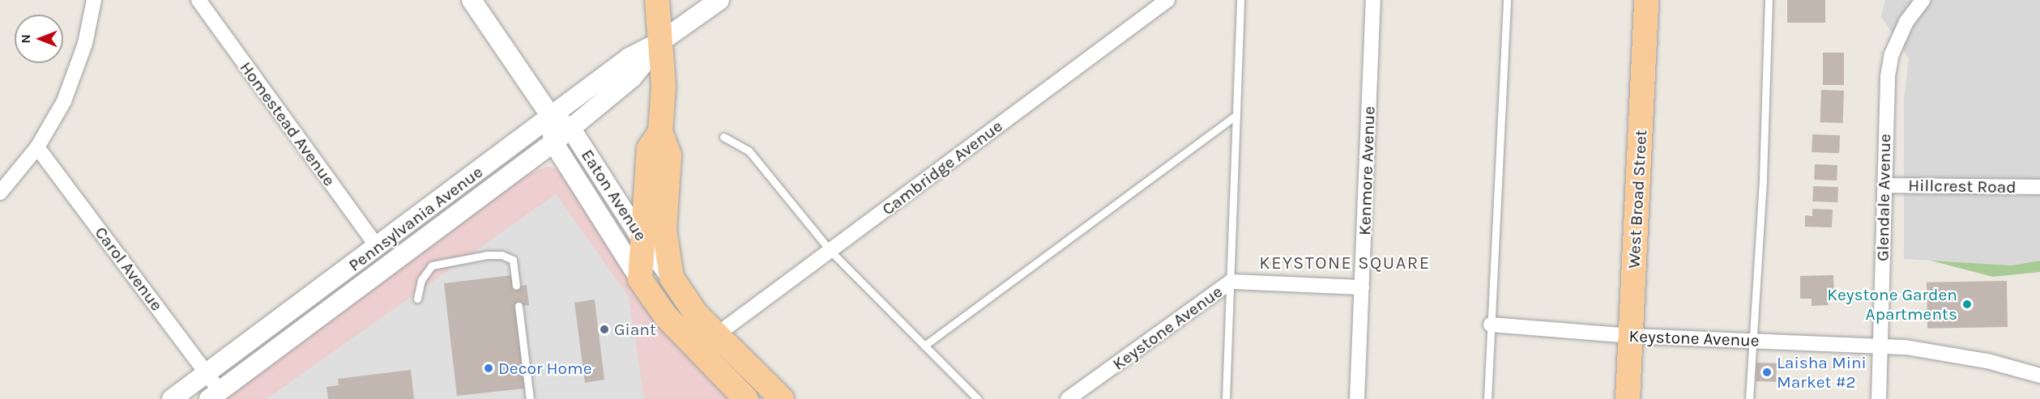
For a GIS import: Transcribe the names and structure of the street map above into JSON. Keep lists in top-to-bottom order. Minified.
{"streets":{"main road":["West Broad Street"],"street":["Homestead Avenue","Cambridge Avenue","Kenmore Avenue","Hillcrest Road","Eaton Avenue","Glendale Avenue","Pennsylvania Avenue","Carol Avenue","Keystone Avenue"]},"crossings":[["Homestead Avenue","Pennsylvania Avenue"],["Kenmore Avenue","Keystone Avenue"],["Hillcrest Road","Glendale Avenue"],["Eaton Avenue","Pennsylvania Avenue"],["Glendale Avenue","Keystone Avenue"],["West Broad Street","Keystone Avenue"],["Pennsylvania Avenue","Carol Avenue"]],"districts":["KEYSTONE SQUARE"],"places":["Keystone Garden Apartments","Giant","Decor Home","Laisha Mini Market #2"],"north":"left"}
